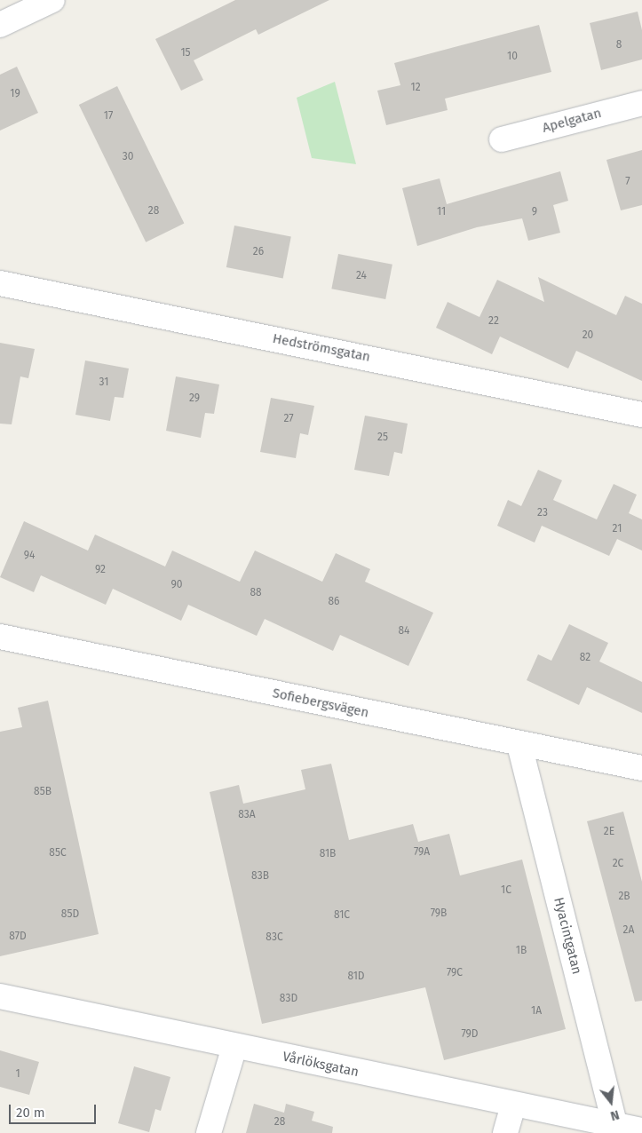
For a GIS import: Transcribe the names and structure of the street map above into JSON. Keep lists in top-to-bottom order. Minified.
{"streets":{"street":["Apelgatan","Hedströmsgatan","Sofiebergsvägen","Hyacintgatan","Vårlöksgatan"]},"crossings":[["Sofiebergsvägen","Hyacintgatan"],["Hyacintgatan","Vårlöksgatan"]],"house_numbers":["8","15","10","12","19","17","30","7","28","11","9","26","24","22","20","31","29","27","25","23","21","94","92","90","88","86","84","82","85B","83A","2E","79A","85C","81B","2C","83B","1C","2B","79B","85D","81C","2A","87D","83C","1B","79C","81D","83D","1A","79D","1","28"],"scale_bar":"20 m","north":"bottom"}
